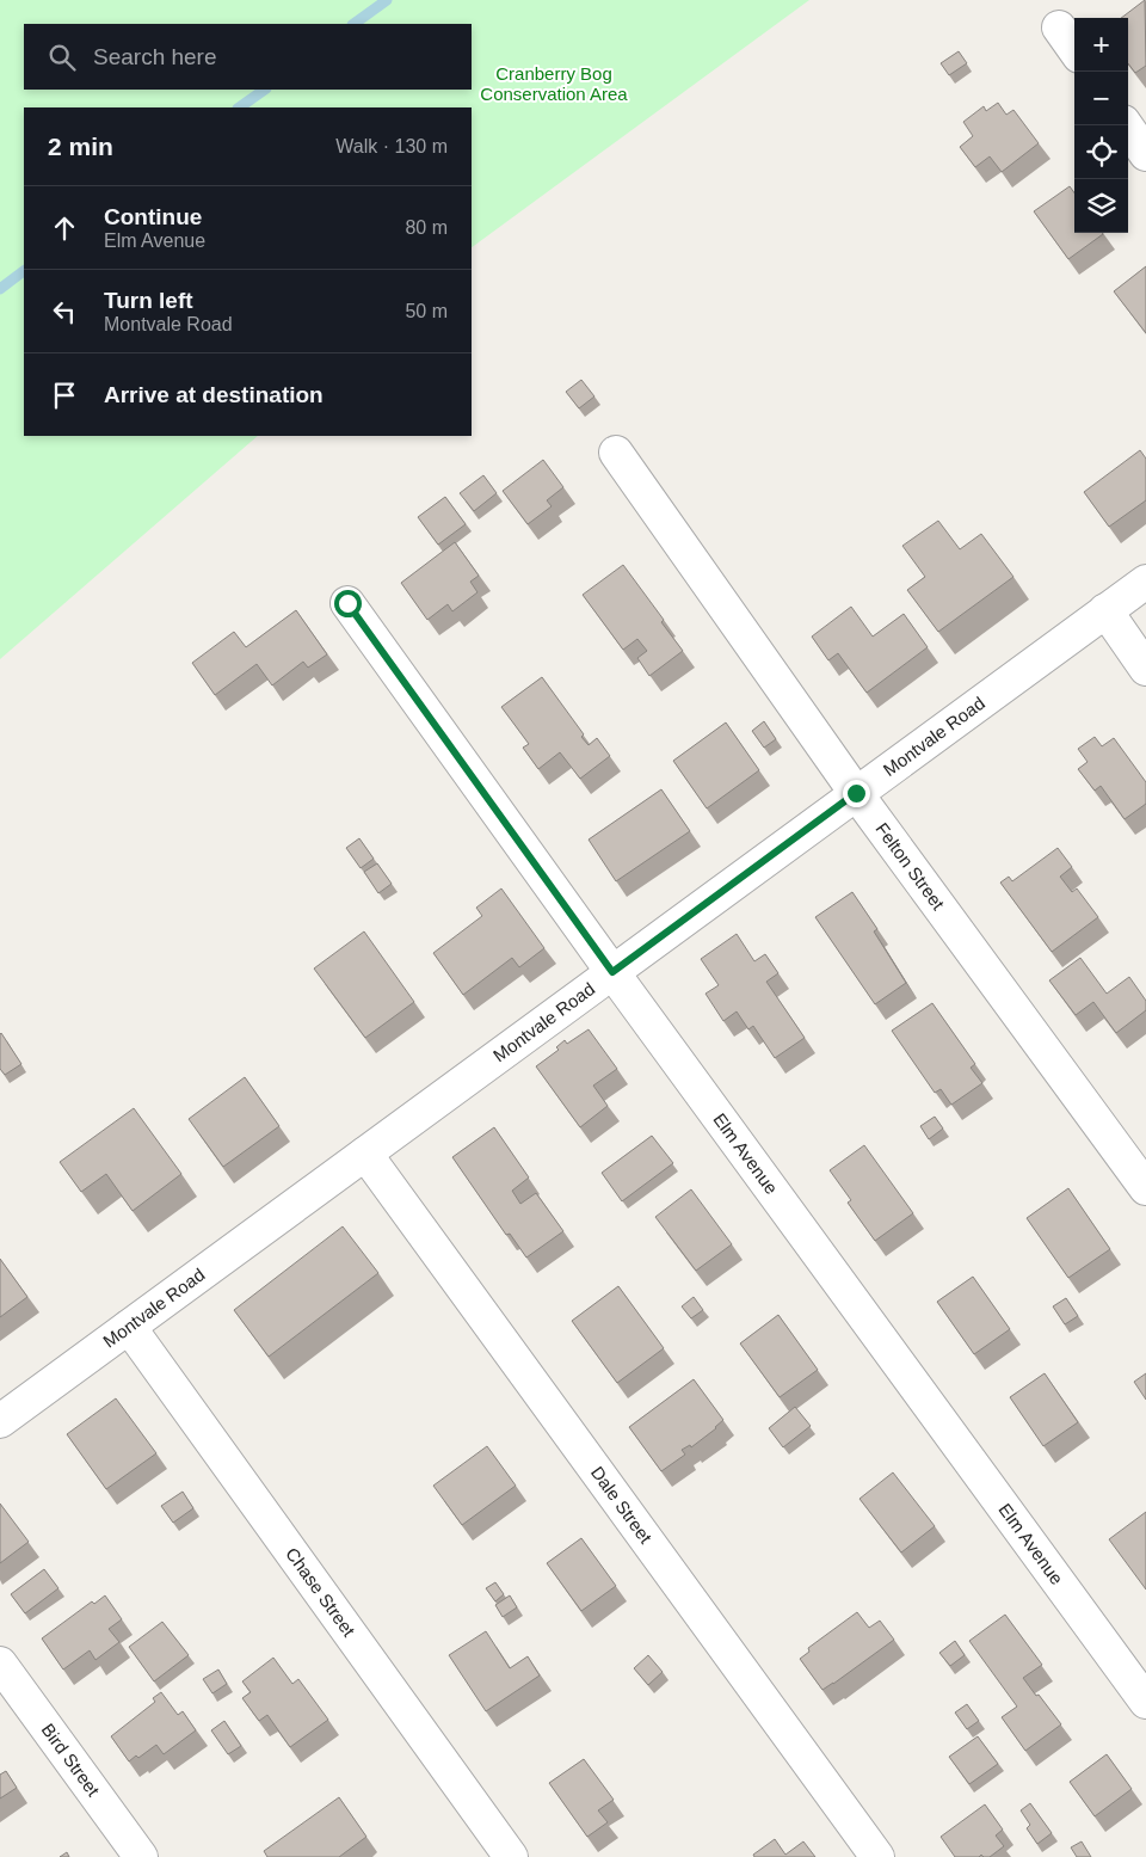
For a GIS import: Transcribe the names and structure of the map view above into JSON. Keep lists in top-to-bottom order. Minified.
{"streets":{"street":["Montvale Road","Felton Street","Elm Avenue","Dale Street","Chase Street","Bird Street"]},"crossings":[["Montvale Road","Felton Street"],["Montvale Road","Elm Avenue"],["Montvale Road","Dale Street"],["Montvale Road","Chase Street"]],"parks":["Cranberry Bog Conservation Area"],"page":{"map_buttons":["+","−"],"search":"Search here","heading":["2 min","Walk · 130 m"],"list":[["Continue","Elm Avenue","80 m"],["Turn left","Montvale Road","50 m"],"Arrive at destination"]}}
